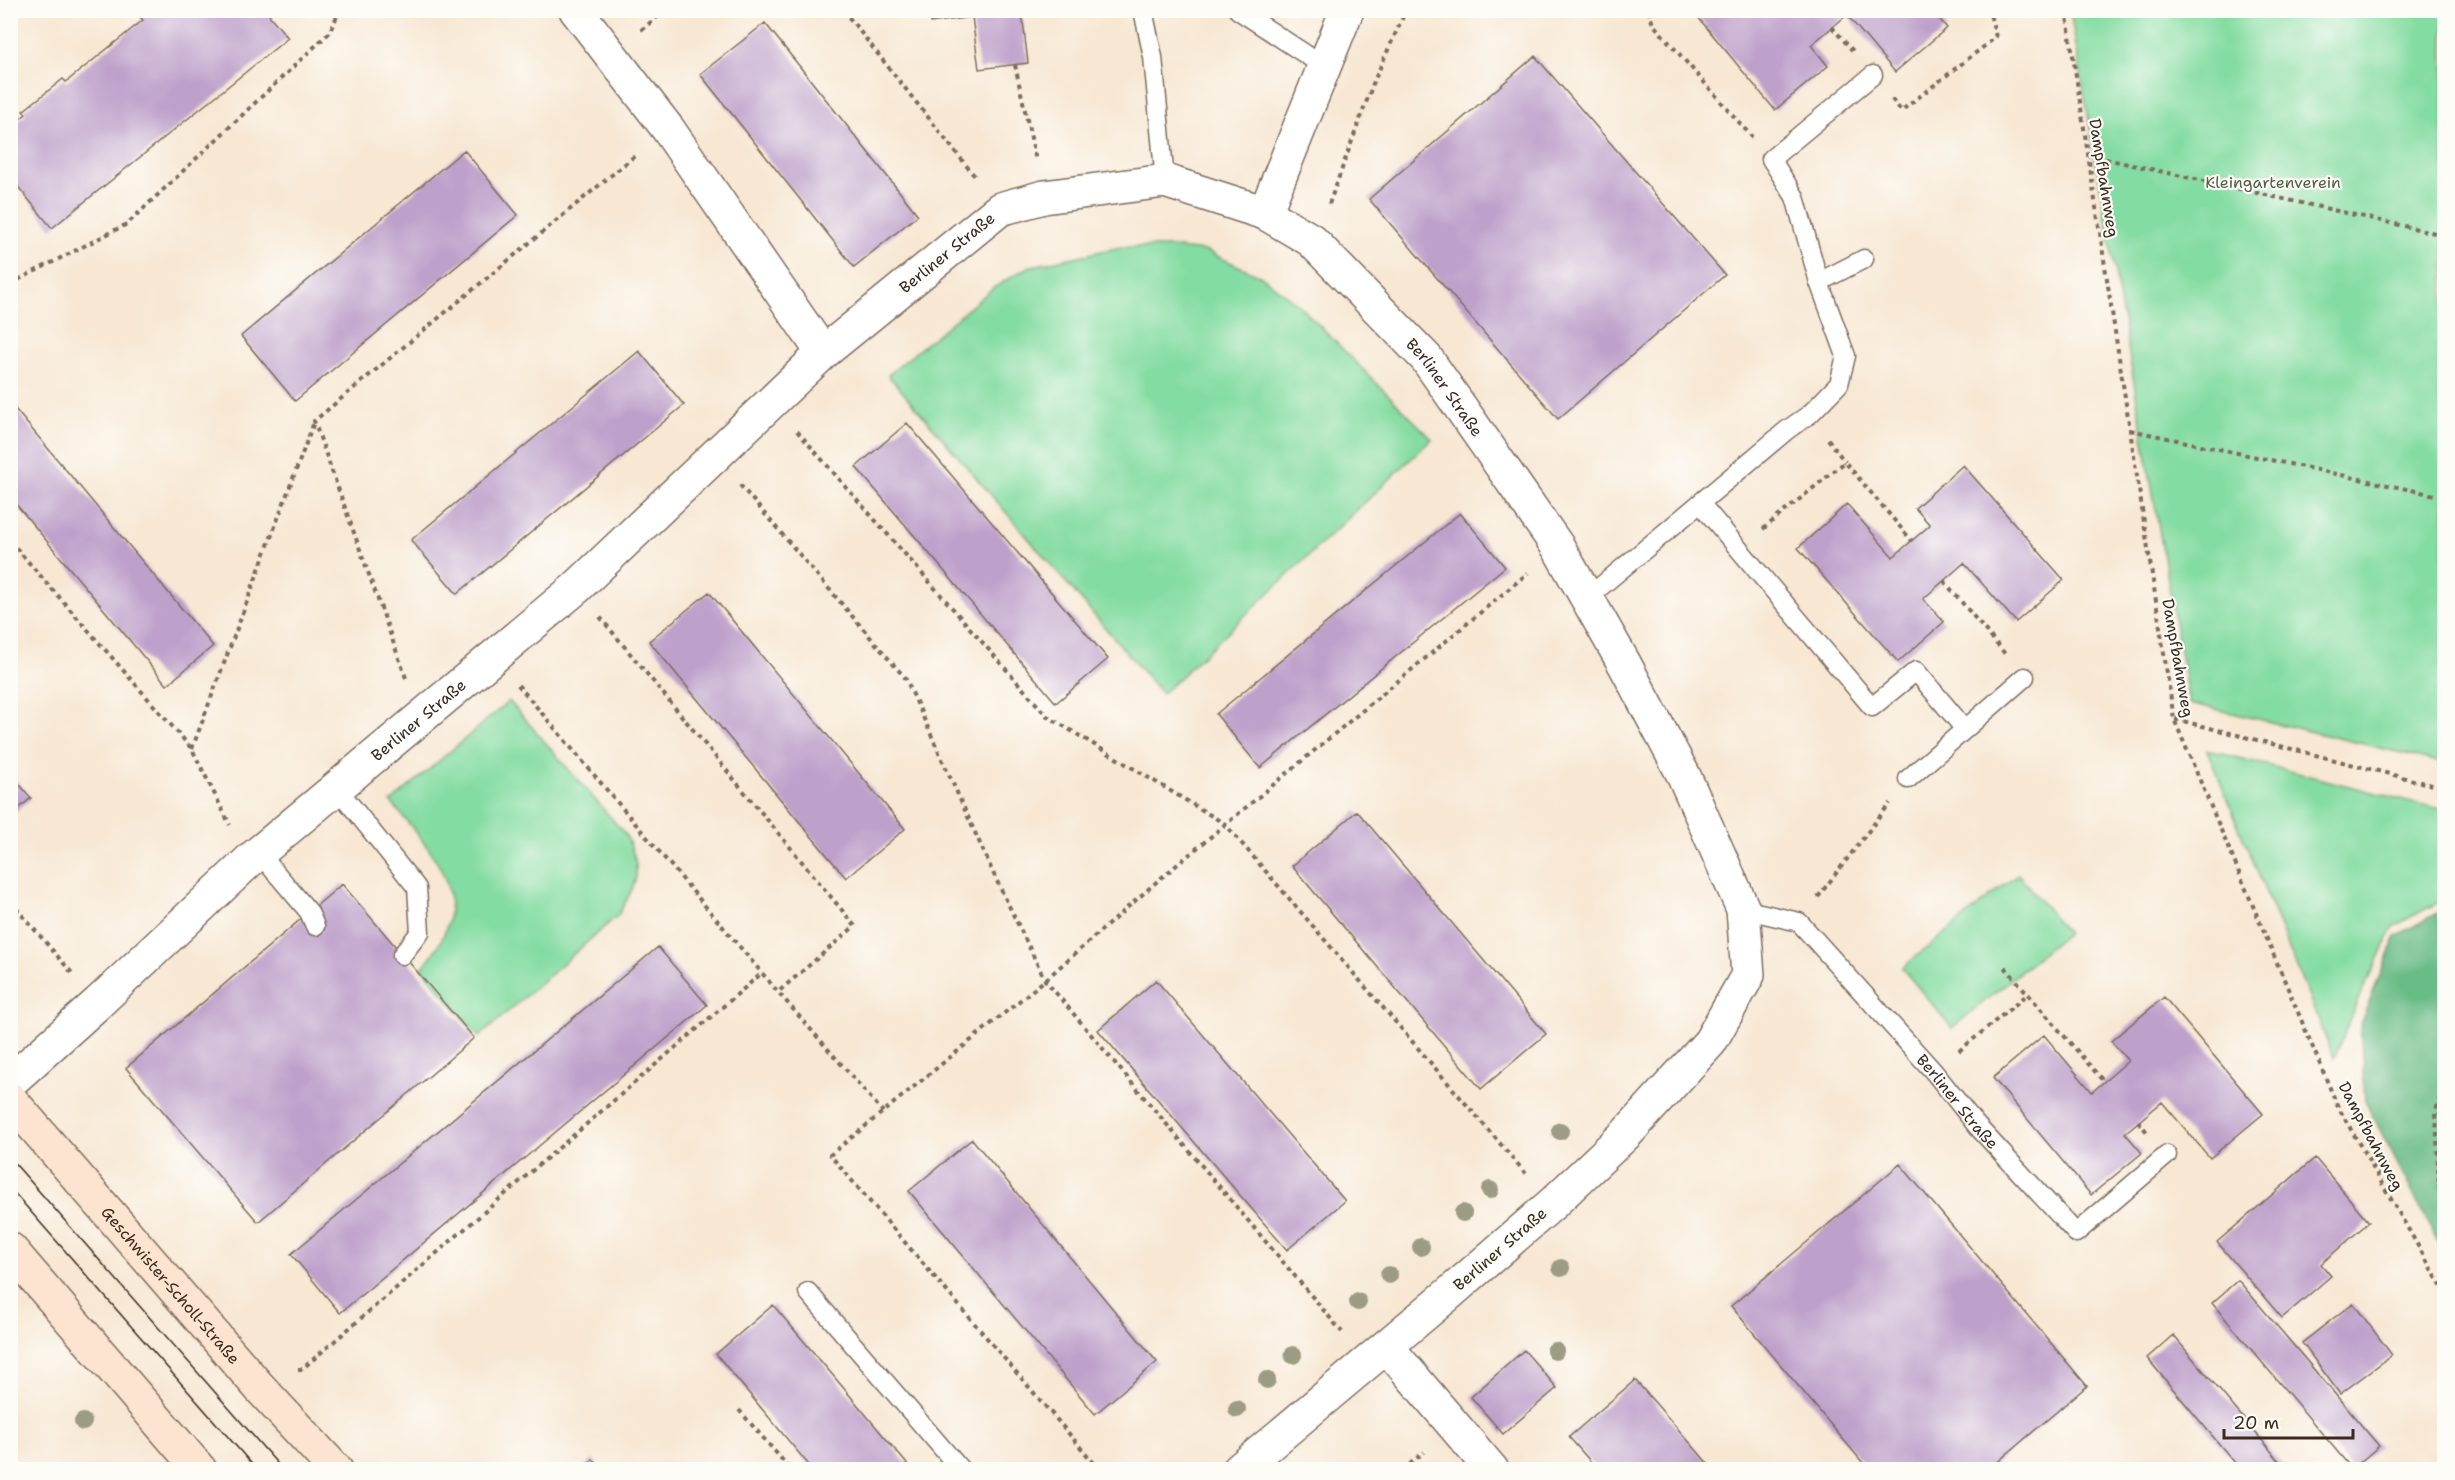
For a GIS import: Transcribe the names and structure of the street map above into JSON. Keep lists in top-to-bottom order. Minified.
{"streets":{"main road":["Geschwister-Scholl-Straße"],"street":["Berliner Straße"],"path":["Dampfbahnweg"]},"parks":["Kleingartenverein"],"scale_bar":"20 m"}
